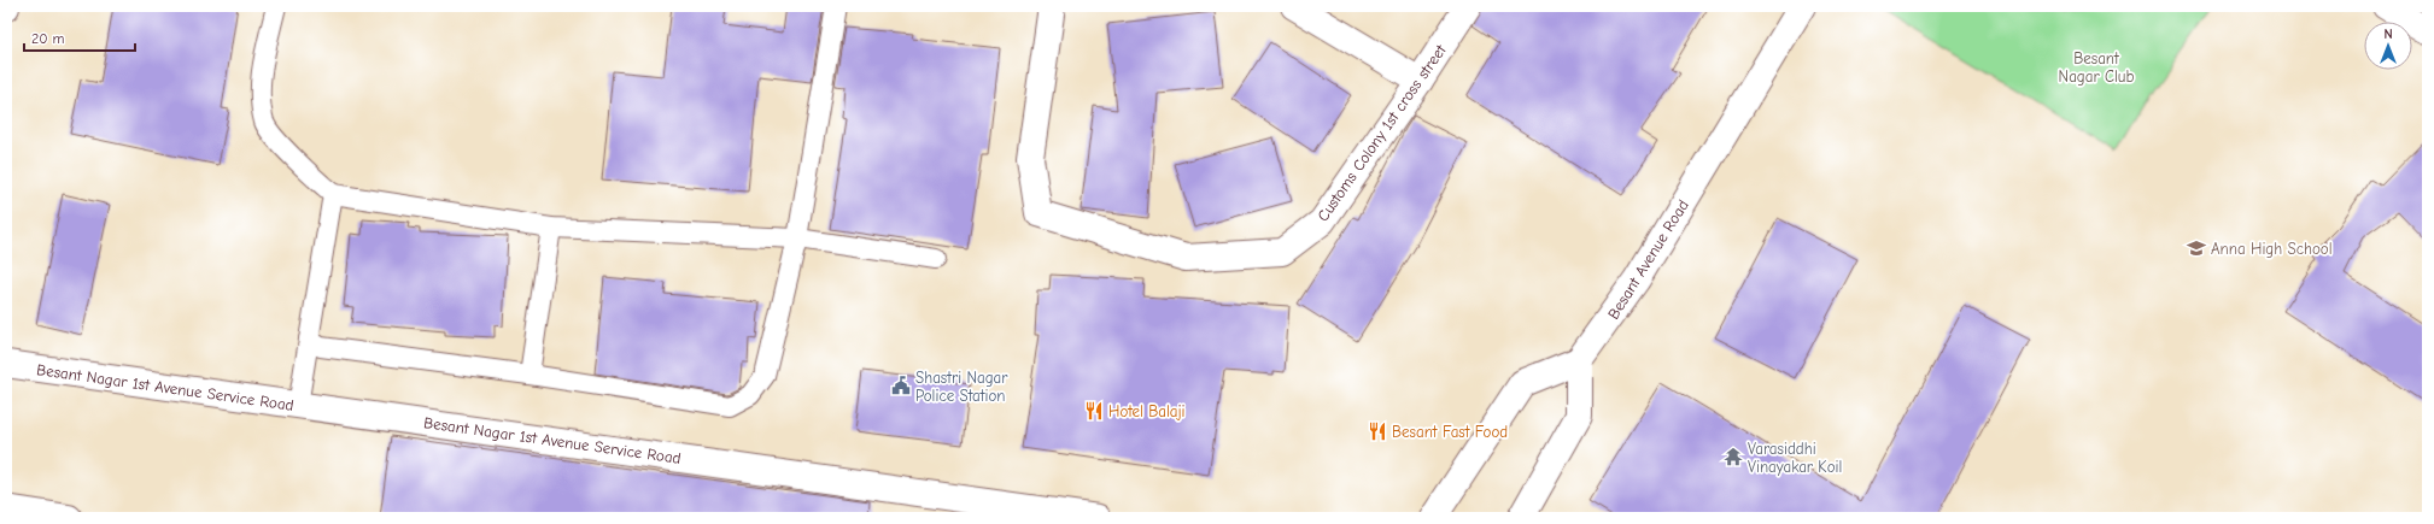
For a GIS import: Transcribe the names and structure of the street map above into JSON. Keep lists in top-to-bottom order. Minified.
{"streets":{"street":["Customs Colony 1st cross street","Besant Avenue Road","Besant Nagar 1st Avenue Service Road"]},"parks":["Besant Nagar Club"],"places":{"school or university":["Anna High School"],"public building":["Shastri Nagar Police Station"],"restaurant":["Hotel Balaji","Besant Fast Food"],"temple":["Varasiddhi Vinayakar Koil"]},"scale_bar":"20 m","north":"top"}
